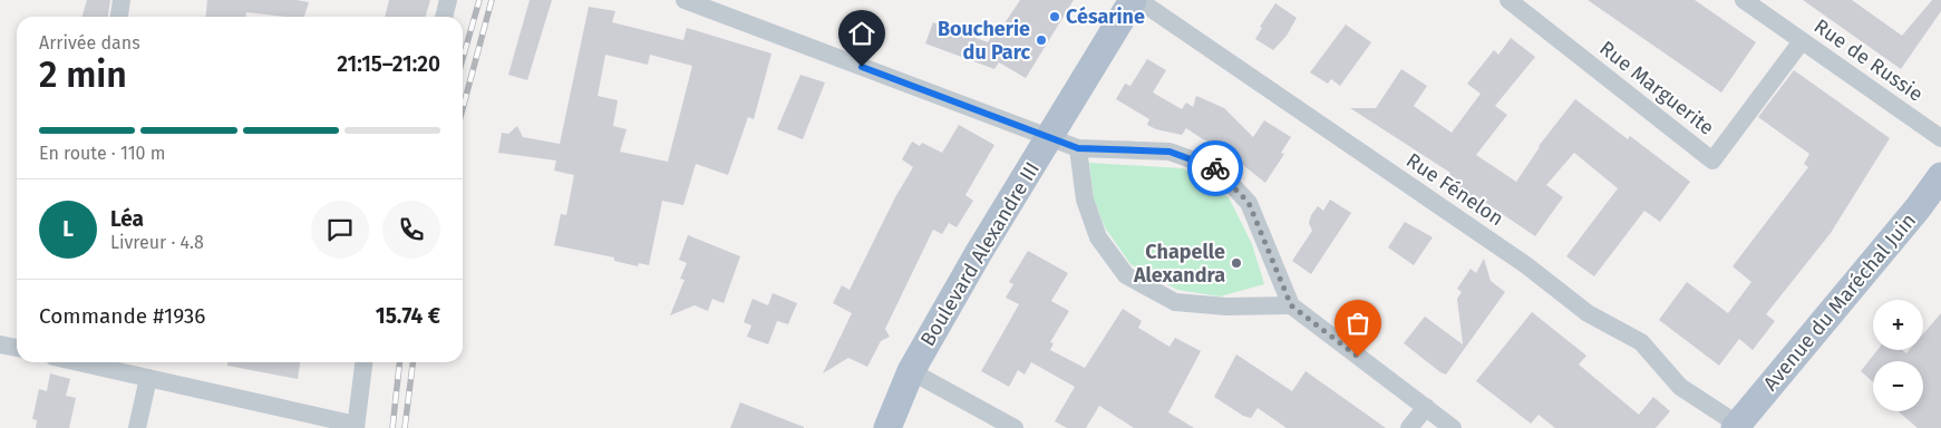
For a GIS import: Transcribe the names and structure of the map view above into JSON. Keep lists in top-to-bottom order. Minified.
{"streets":{"main road":["Boulevard Alexandre III","Avenue du Maréchal Juin"],"street":["Rue de Russie","Rue Marguerite","Rue Fénelon"]},"crossings":[["Rue de Russie","Rue Marguerite"],["Rue Fénelon","Avenue du Maréchal Juin"]],"places":["Césarine","Boucherie du Parc","Chapelle Alexandra"],"page":{"heading":["2 min","Arrivée dans","21:15–21:20"],"panel":["Léa","Livreur · 4.8","Commande #1936","15.74 €"],"bar":"En route · 110 m","round":"L","map_buttons":["+","−"]}}
